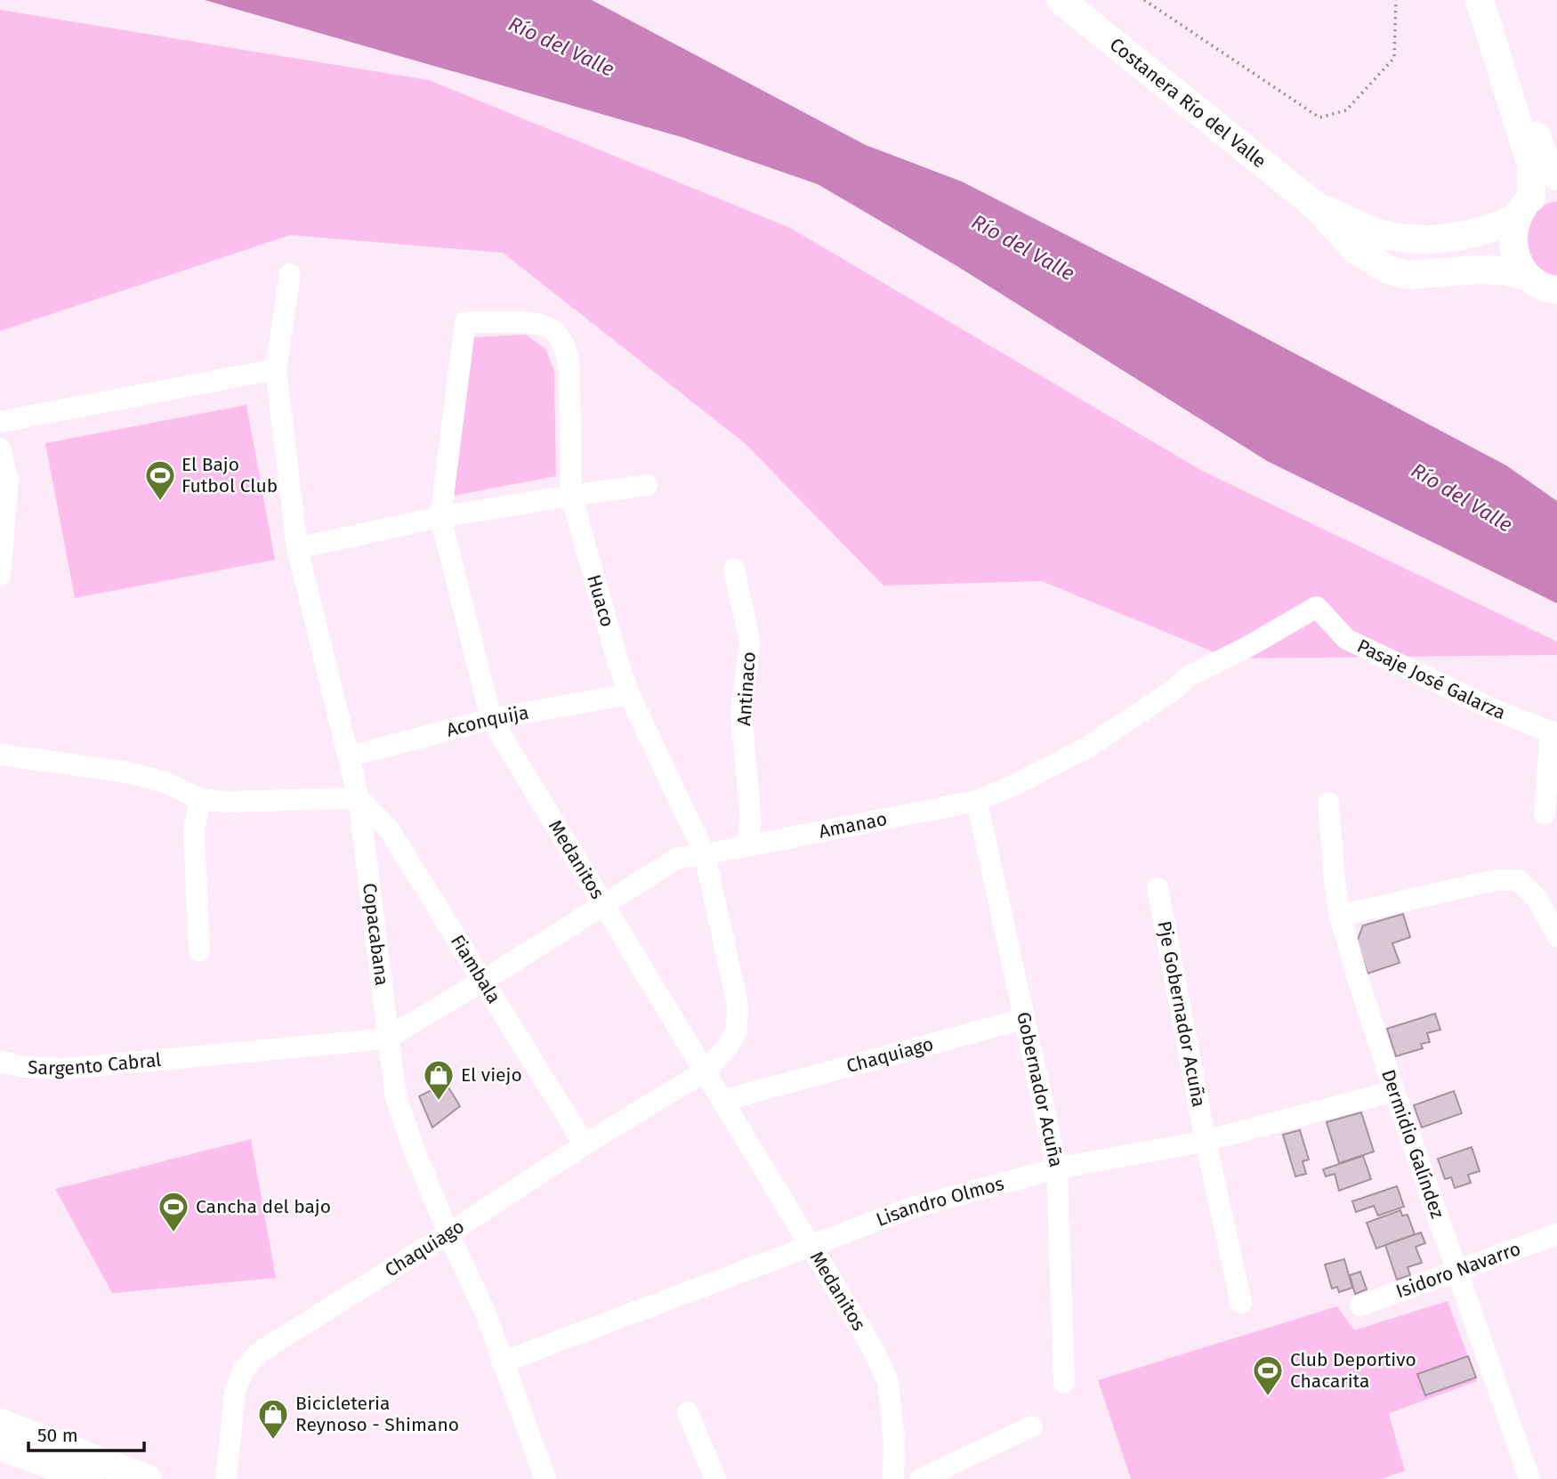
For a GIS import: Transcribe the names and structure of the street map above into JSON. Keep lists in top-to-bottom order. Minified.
{"streets":{"main road":["Costanera Río del Valle"],"street":["Huaco","Pasaje José Galarza","Antinaco","Aconquija","Amanao","Medanitos","Copacabana","Fiambala","Pje Gobernador Acuña","Chaquiago","Sargento Cabral","Gobernador Acuña","Dermidio Galíndez","Lisandro Olmos","Isidoro Navarro"]},"crossings":[["Huaco","Aconquija"],["Huaco","Amanao"],["Huaco","Medanitos"],["Pasaje José Galarza","Amanao"],["Antinaco","Amanao"],["Aconquija","Medanitos"],["Aconquija","Copacabana"],["Amanao","Medanitos"],["Amanao","Copacabana"],["Amanao","Fiambala"],["Amanao","Sargento Cabral"],["Amanao","Gobernador Acuña"],["Medanitos","Chaquiago"],["Medanitos","Lisandro Olmos"],["Copacabana","Fiambala"],["Copacabana","Chaquiago"],["Copacabana","Sargento Cabral"],["Copacabana","Lisandro Olmos"],["Fiambala","Chaquiago"],["Pje Gobernador Acuña","Lisandro Olmos"],["Chaquiago","Gobernador Acuña"],["Gobernador Acuña","Lisandro Olmos"],["Dermidio Galíndez","Lisandro Olmos"],["Dermidio Galíndez","Isidoro Navarro"]],"water":["Río del Valle"],"places":{"sports":["El Bajo Futbol Club","Cancha del bajo","Club Deportivo Chacarita"],"shop":["El viejo","Bicicleteria Reynoso - Shimano"]},"scale_bar":"50 m"}
